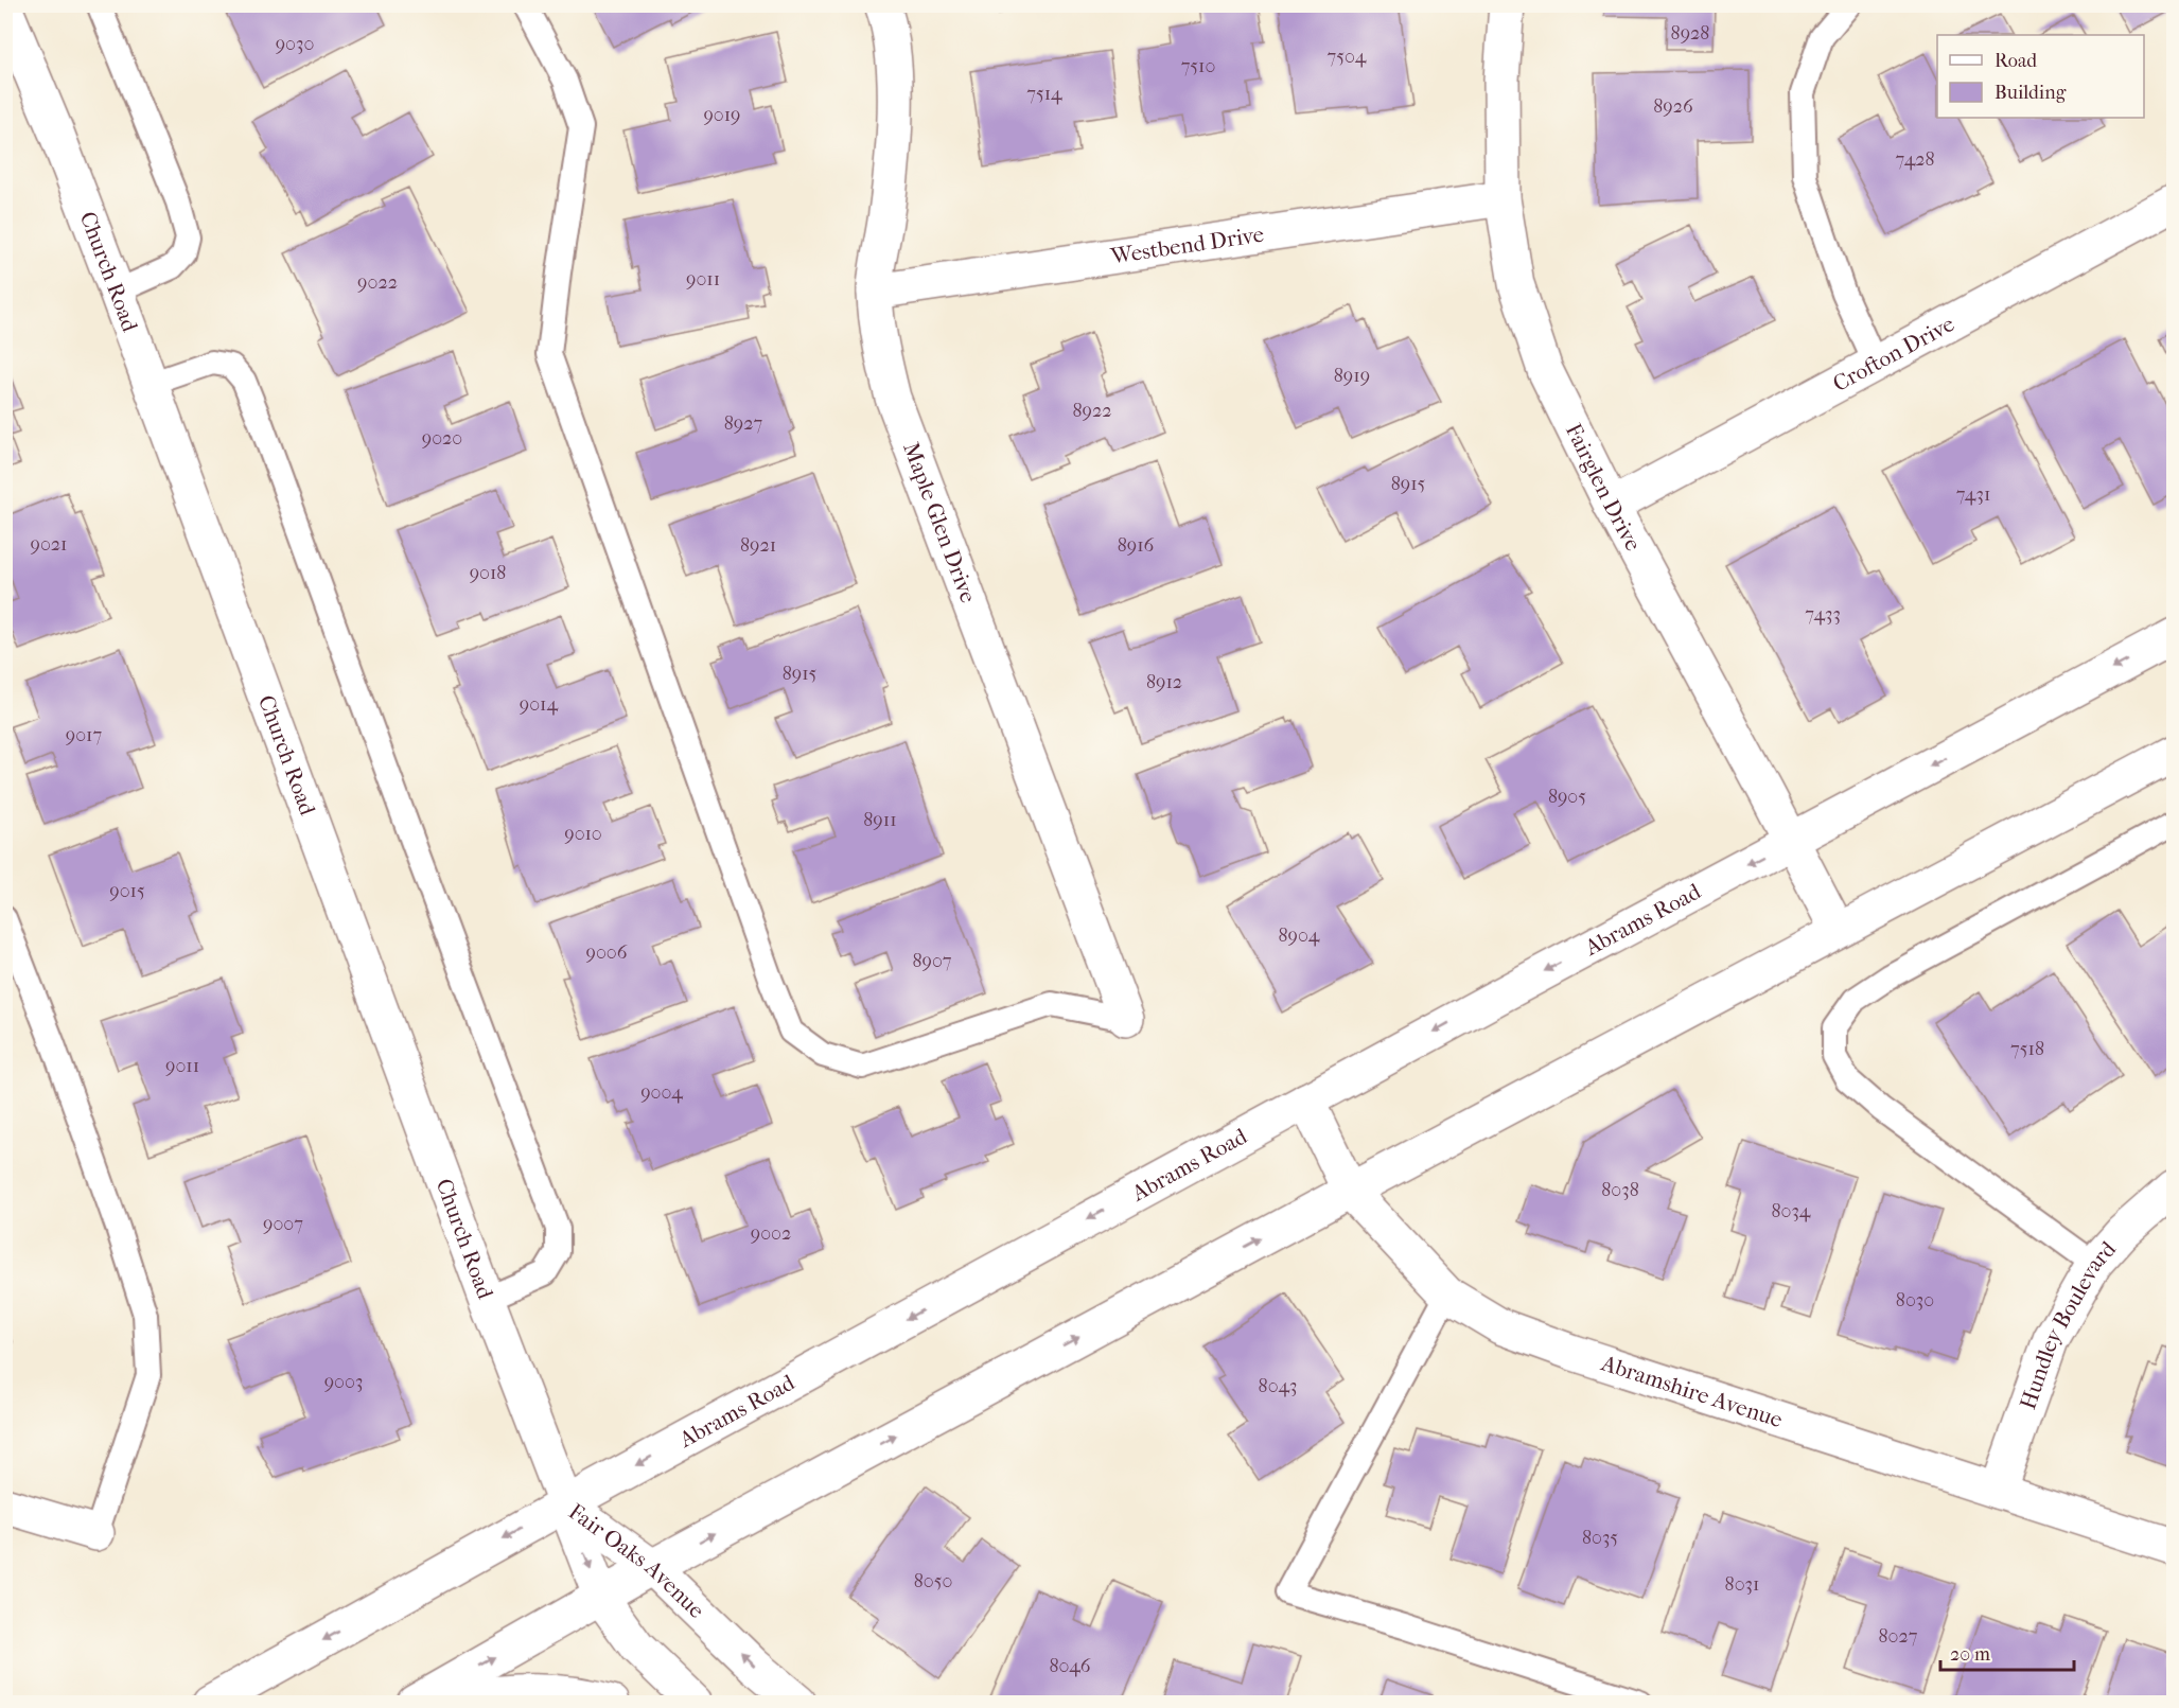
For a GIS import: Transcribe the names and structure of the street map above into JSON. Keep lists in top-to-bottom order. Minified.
{"streets":{"street":["Westbend Drive","Church Road","Crofton Drive","Fairglen Drive","Maple Glen Drive","Abrams Road","Hundley Boulevard","Abramshire Avenue","Fair Oaks Avenue"]},"crossings":[["Westbend Drive","Fairglen Drive"],["Westbend Drive","Maple Glen Drive"],["Church Road","Abrams Road"],["Church Road","Fair Oaks Avenue"],["Crofton Drive","Fairglen Drive"],["Fairglen Drive","Abrams Road"],["Abrams Road","Abramshire Avenue"],["Abrams Road","Fair Oaks Avenue"],["Hundley Boulevard","Abramshire Avenue"]],"house_numbers":["8928","9030","7504","7510","7514","8926","9019","7428","9011","9022","8919","8922","8927","9020","8915","7431","9021","8921","8916","9018","7433","8915","8912","9014","9017","8905","8911","9010","9015","8904","9006","8907","7518","9011","9004","8038","8034","9007","9002","8030","9003","8043","8035","8050","8031","8027","8046"],"legend":["Road","Building"],"scale_bar":"20 m"}
